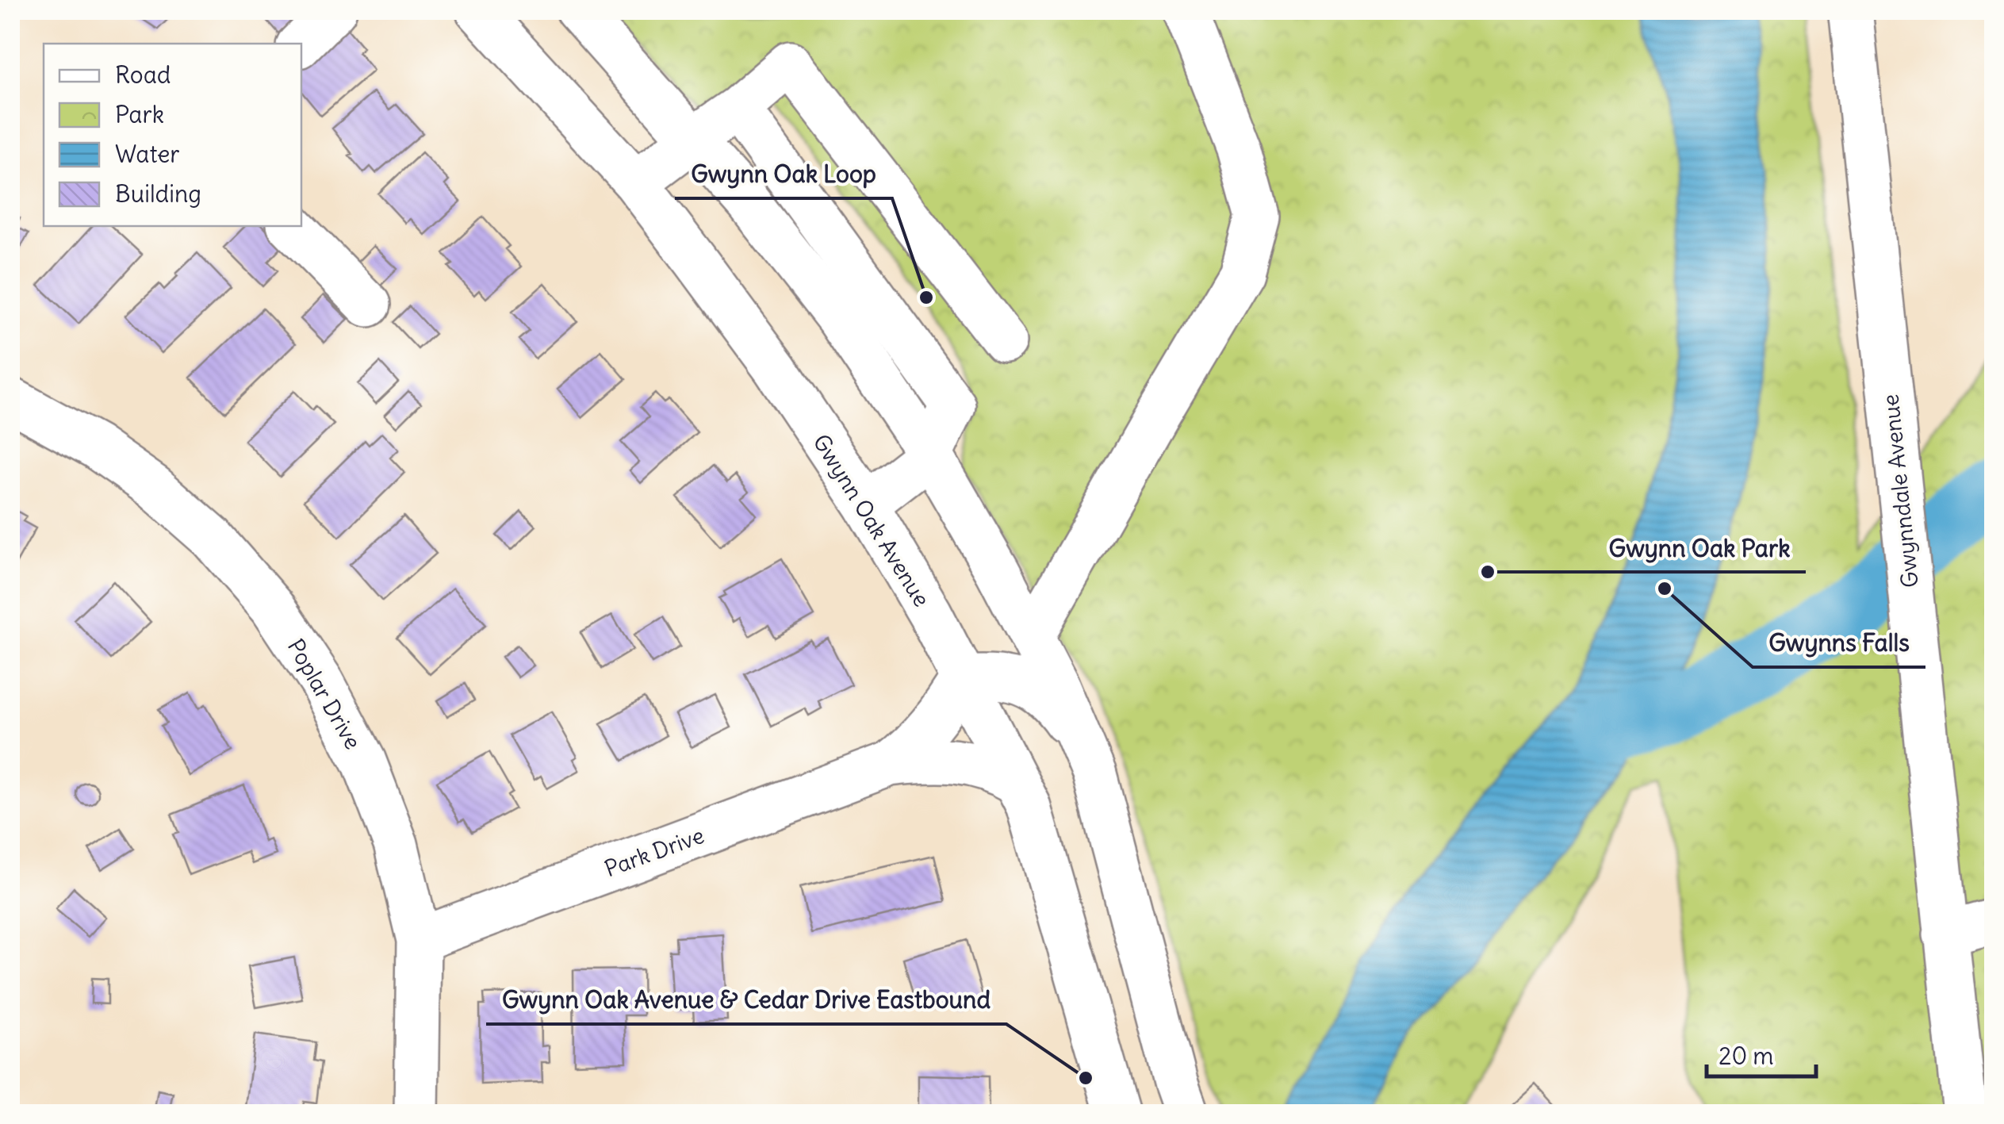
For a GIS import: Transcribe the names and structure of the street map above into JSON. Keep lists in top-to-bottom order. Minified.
{"streets":{"main road":["Gwynndale Avenue","Gwynn Oak Avenue","Poplar Drive","Park Drive"]},"crossings":[["Gwynn Oak Avenue","Park Drive"],["Poplar Drive","Park Drive"]],"places":["Gwynn Oak Loop","Gwynn Oak Park","Gwynns Falls","Gwynn Oak Avenue & Cedar Drive Eastbound"],"legend":["Road","Park","Water","Building"],"scale_bar":"20 m"}
